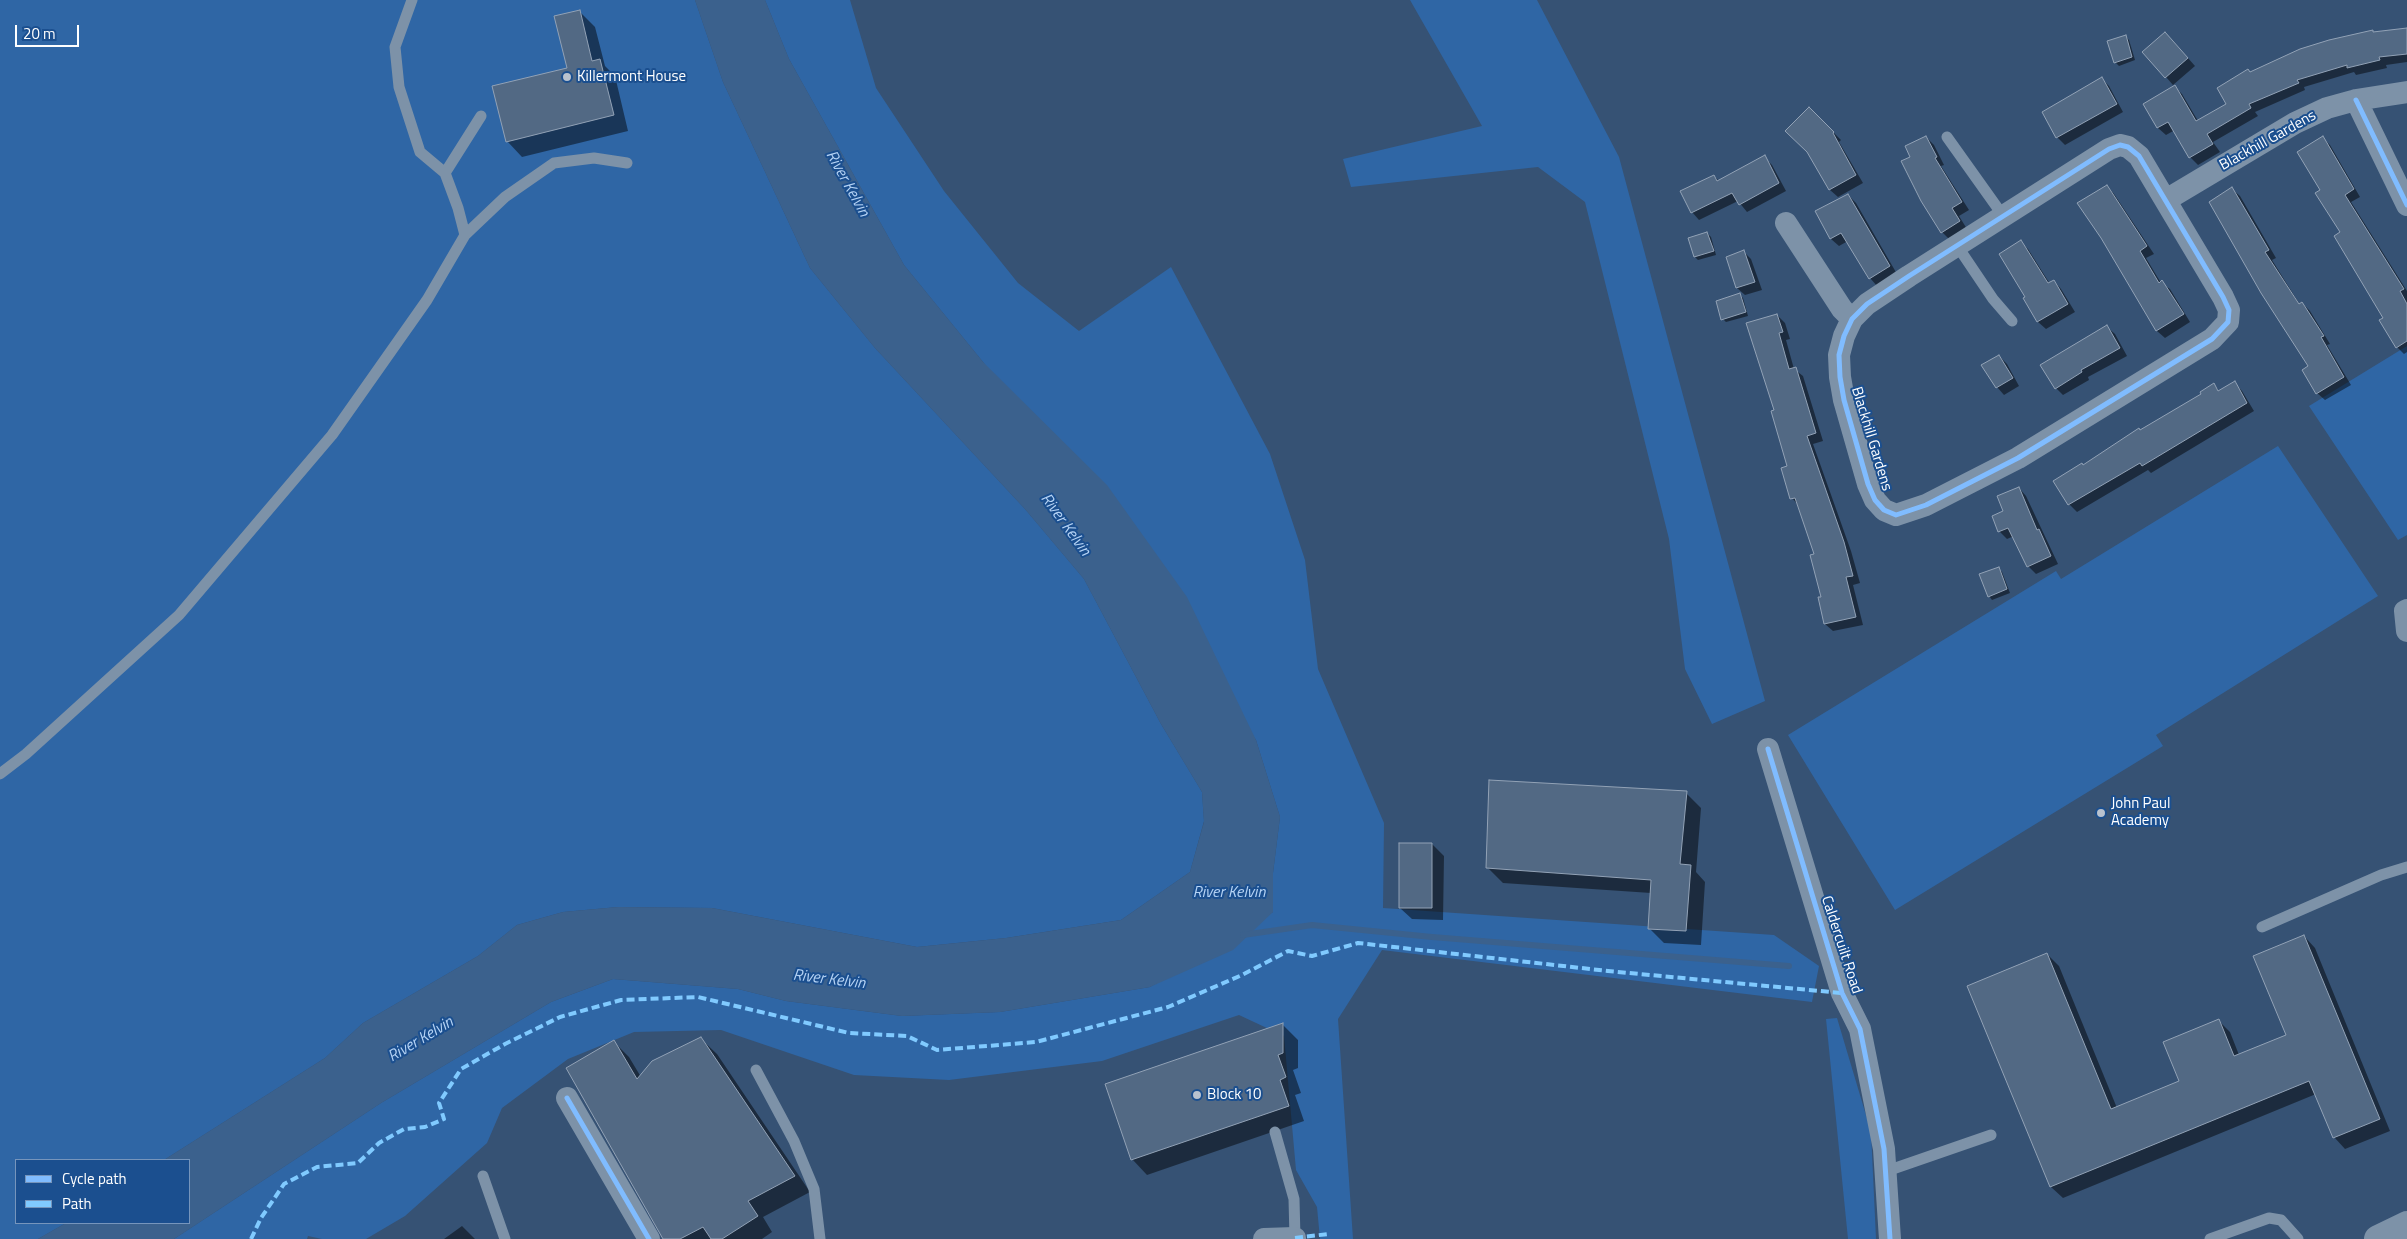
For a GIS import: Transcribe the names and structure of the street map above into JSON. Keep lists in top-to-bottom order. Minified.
{"streets":{"street":["Blackhill Gardens","Caldercuilt Road"]},"water":["River Kelvin"],"places":["Killermont House","John Paul Academy","Block 10"],"legend":["Cycle path","Path"],"scale_bar":"20 m"}
